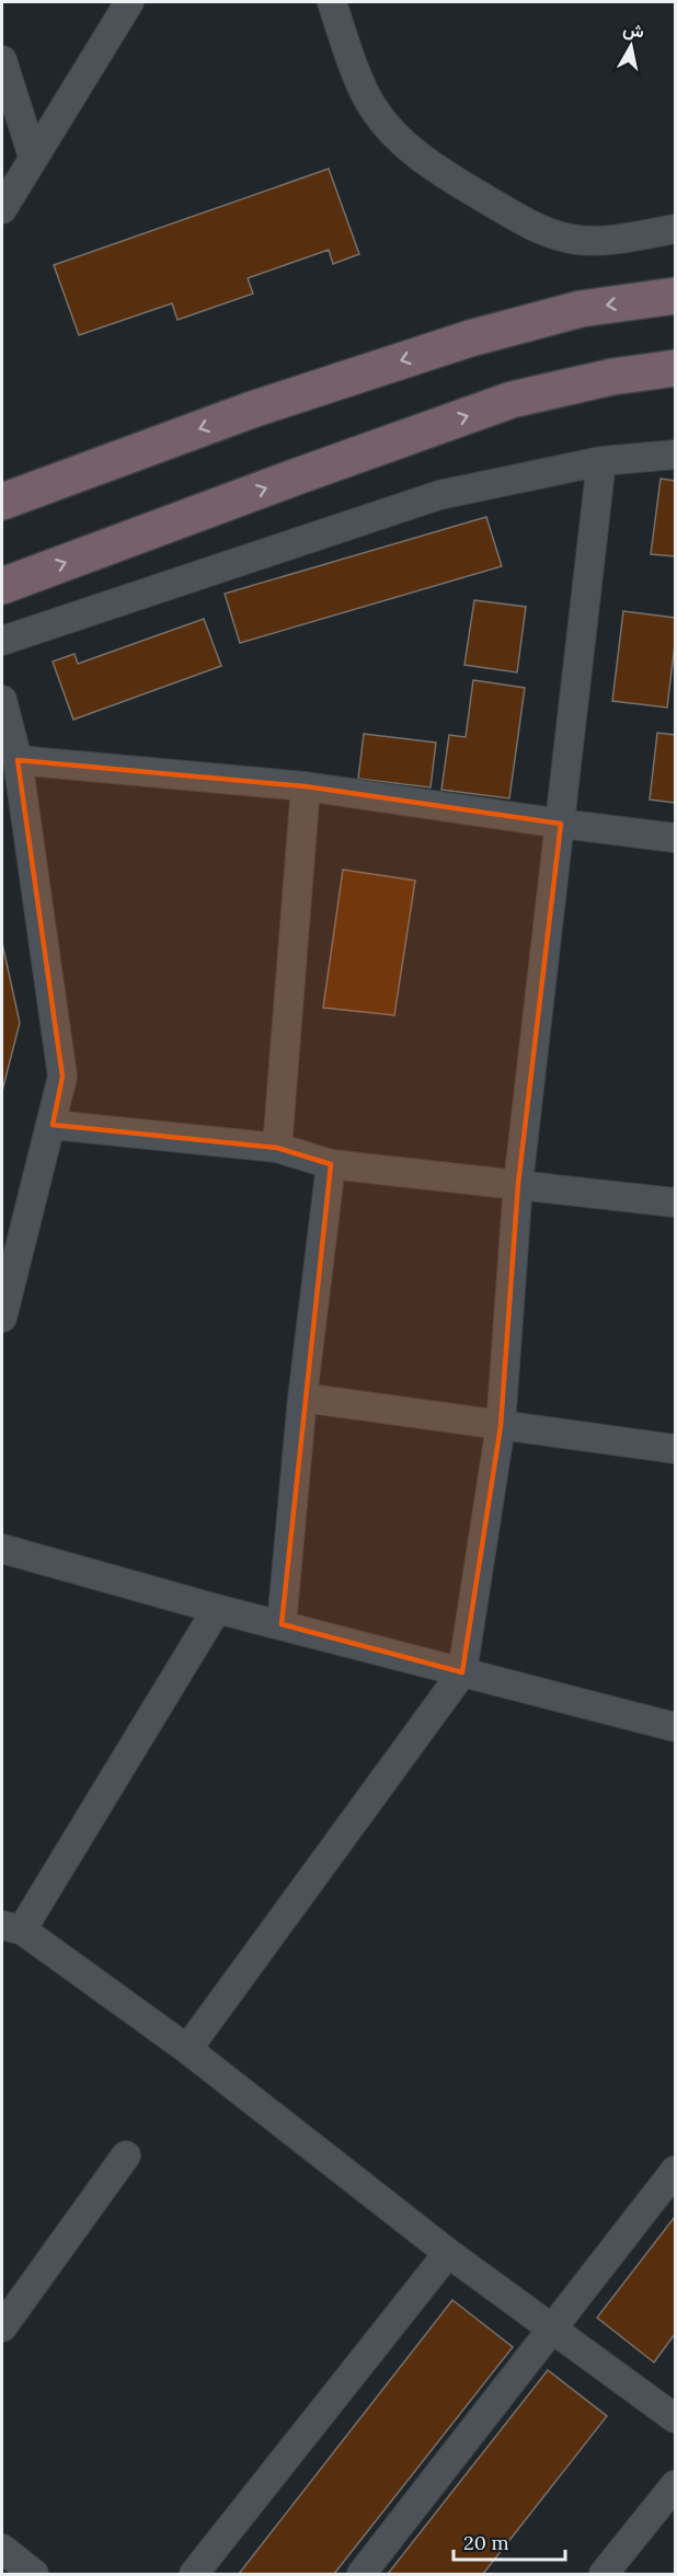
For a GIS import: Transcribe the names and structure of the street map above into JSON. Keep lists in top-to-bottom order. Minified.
{"scale_bar":"20 m","north":"top"}
